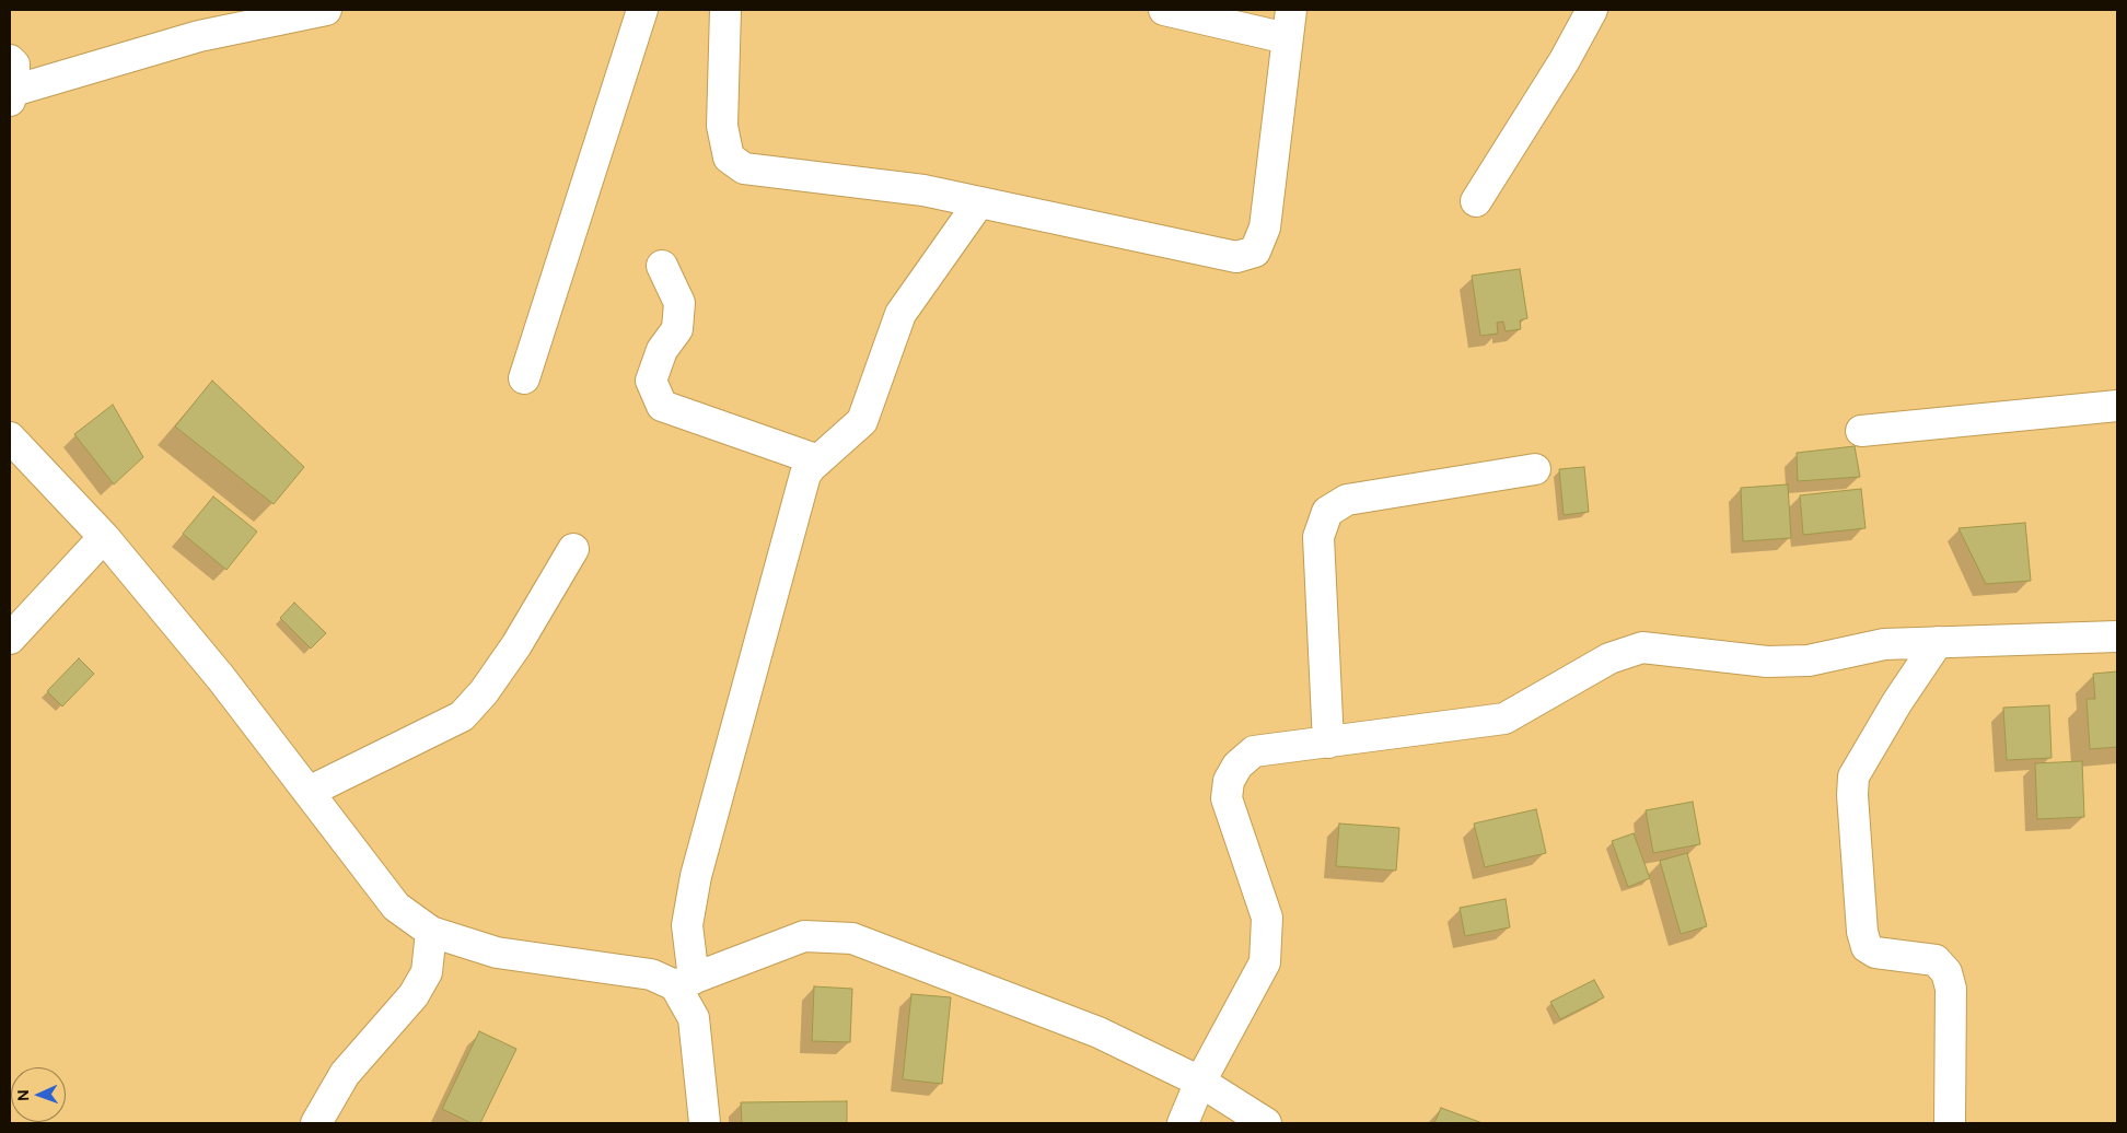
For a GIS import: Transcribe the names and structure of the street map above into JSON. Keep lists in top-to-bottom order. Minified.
{"north":"left"}
